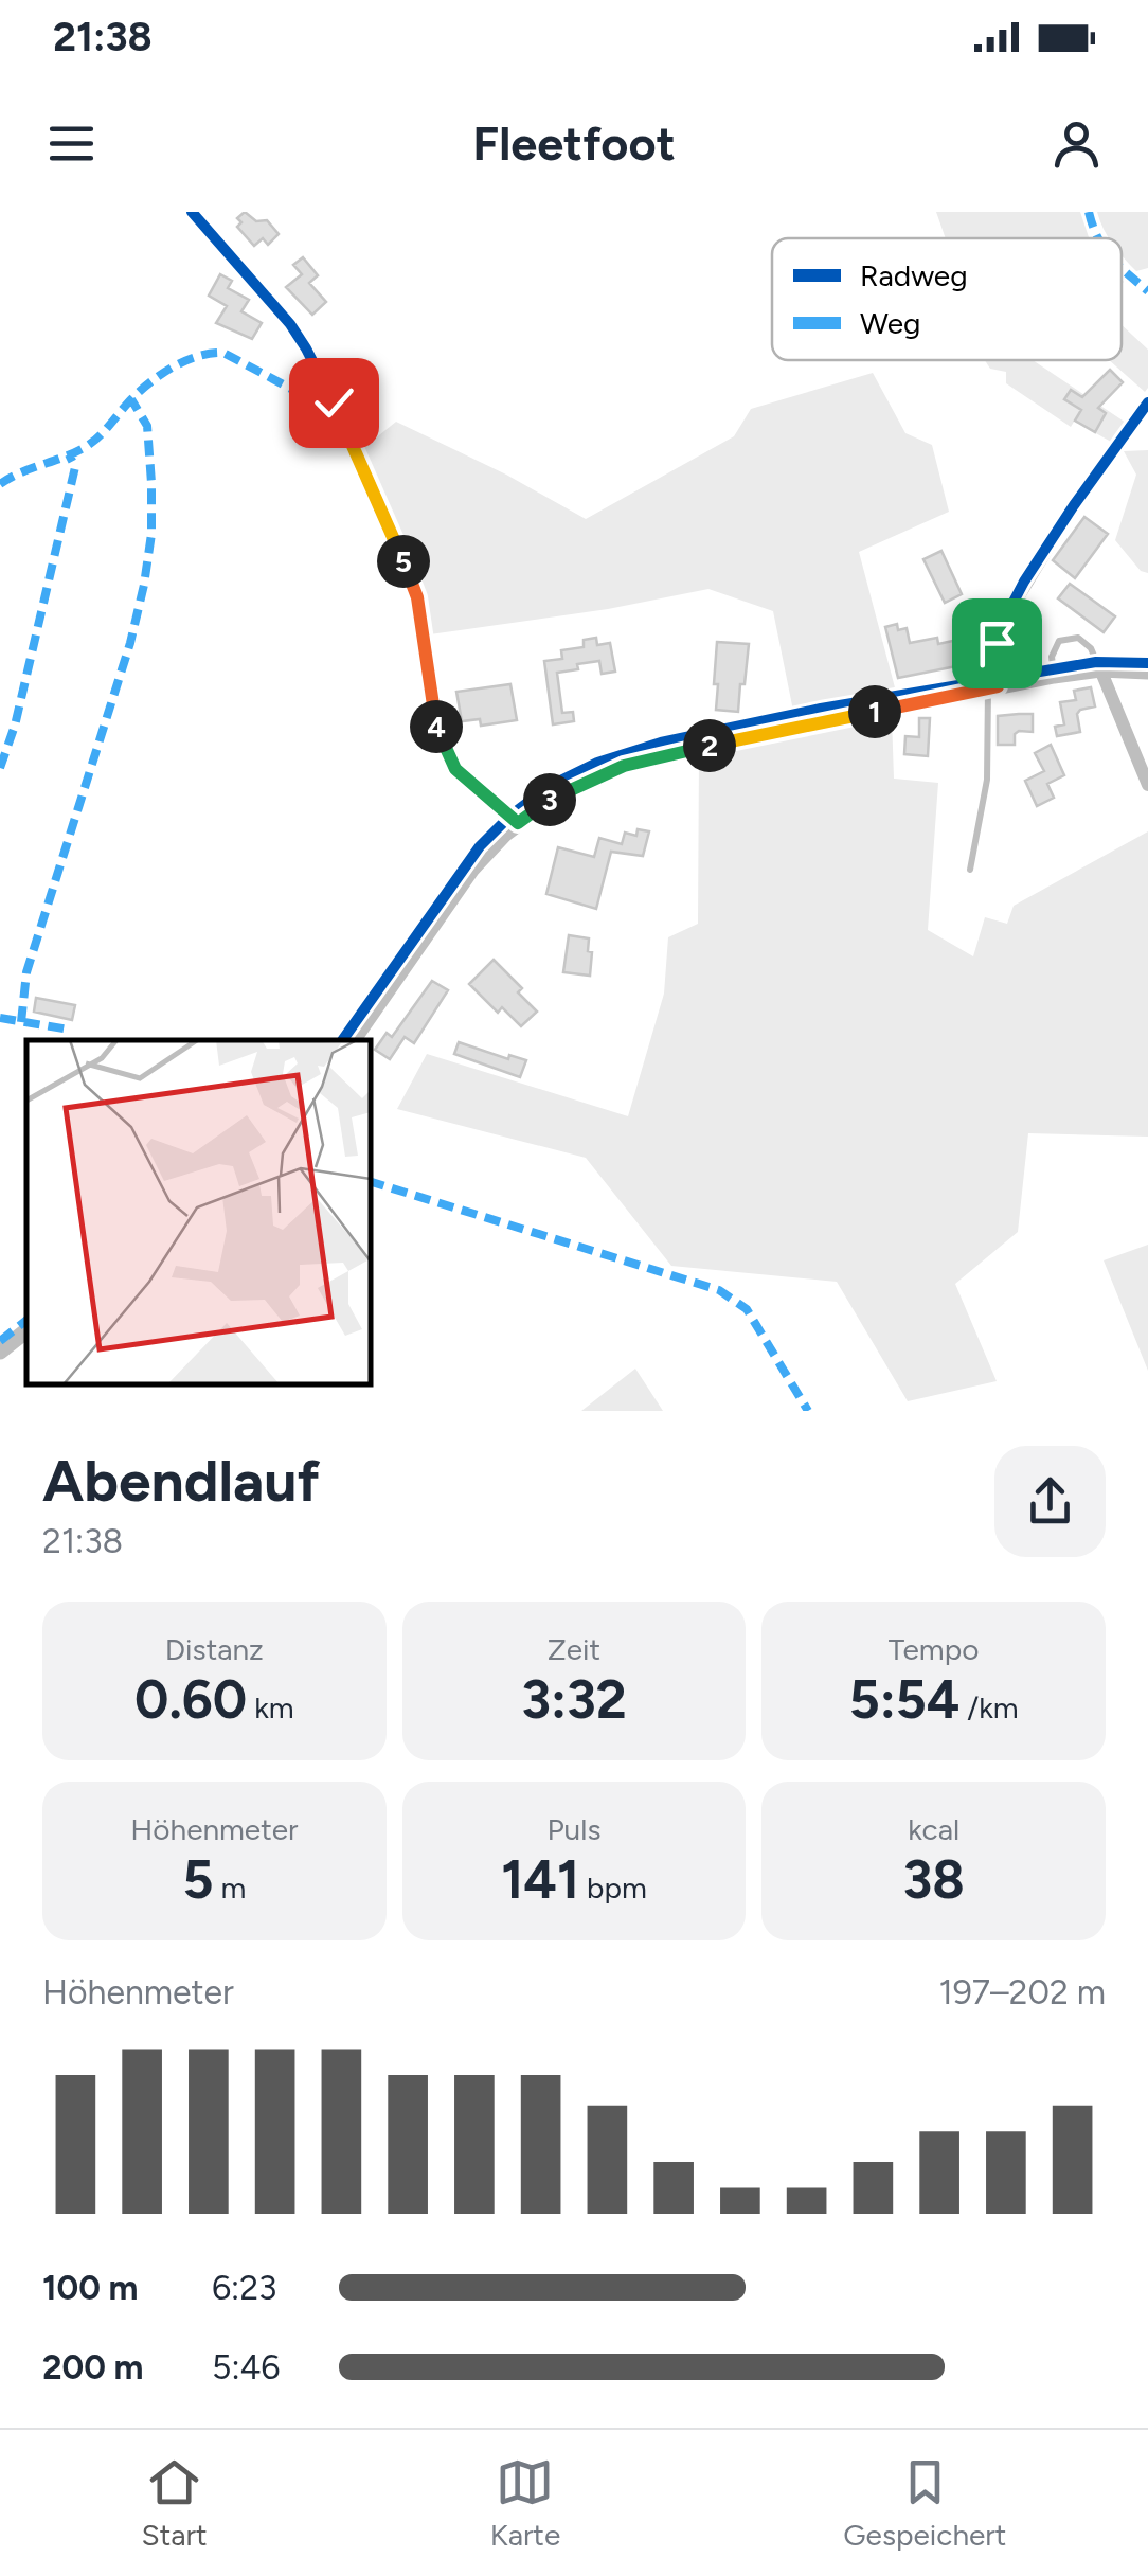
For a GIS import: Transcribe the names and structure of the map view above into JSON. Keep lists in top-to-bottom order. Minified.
{"legend":["Radweg","Weg"],"page":{"status":"21:38","header":"Fleetfoot","pins":["5","1","4","2","3"],"heading":["Abendlauf","21:38"],"stats":[["Distanz","0.60 km"],["Zeit","3:32"],["Tempo","5:54 /km"],["Höhenmeter","5 m"],["Puls","141 bpm"],["kcal","38"]],"chart":["Höhenmeter","197–202 m"],"list":[{"name":"100 m","note":"6:23"},{"name":"200 m","note":"5:46"}],"tabs":["Start","Karte","Gespeichert"]}}
